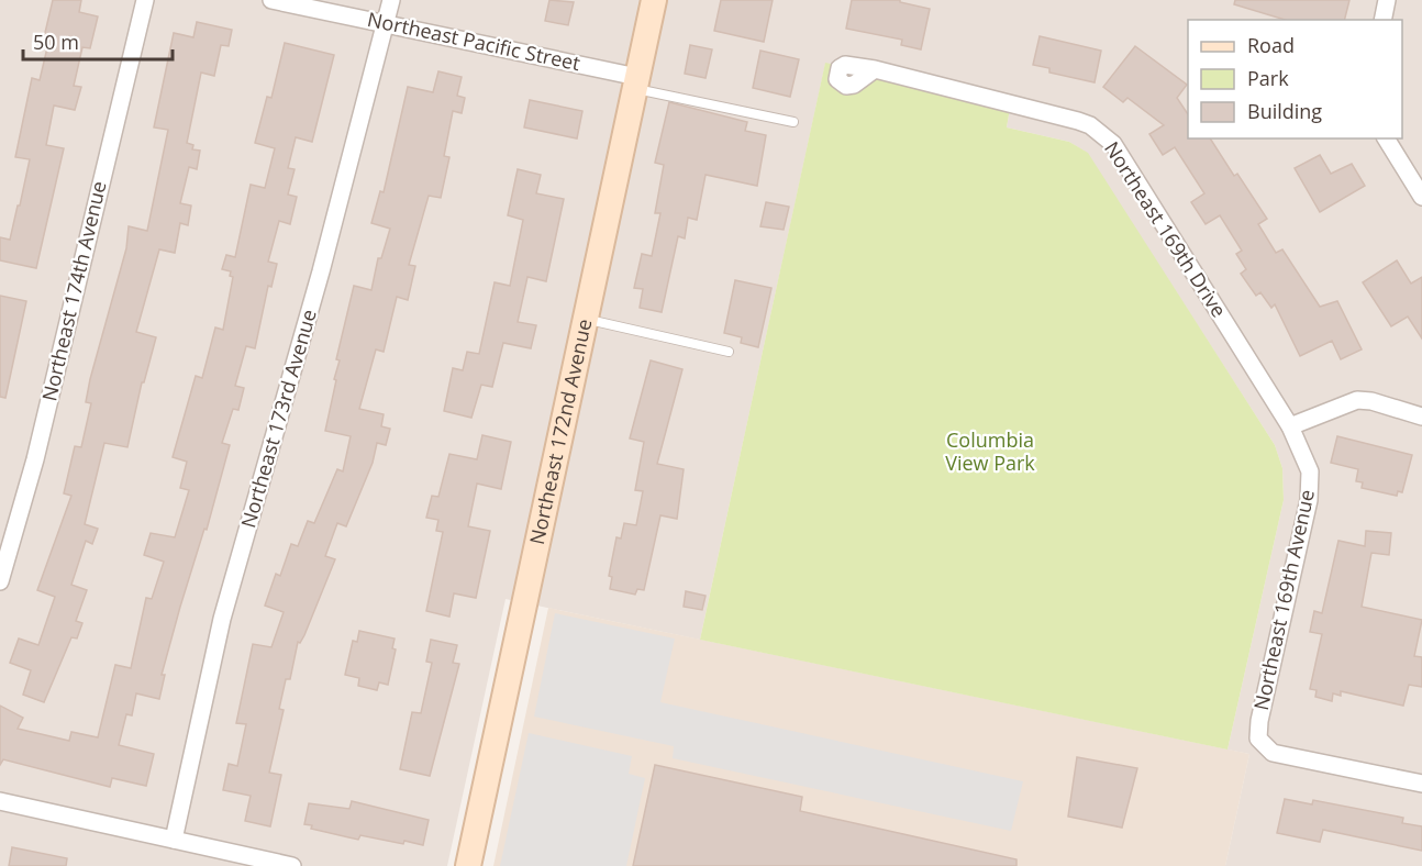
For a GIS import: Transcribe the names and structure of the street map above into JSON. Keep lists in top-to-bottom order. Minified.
{"streets":{"street":["Northeast Pacific Street","Northeast 169th Drive","Northeast 174th Avenue","Northeast 173rd Avenue","Northeast 172nd Avenue","Northeast 169th Avenue"]},"crossings":[["Northeast Pacific Street","Northeast 173rd Avenue"],["Northeast Pacific Street","Northeast 172nd Avenue"],["Northeast 169th Drive","Northeast 169th Avenue"]],"parks":["Columbia View Park"],"legend":["Road","Park","Building"],"scale_bar":"50 m"}
